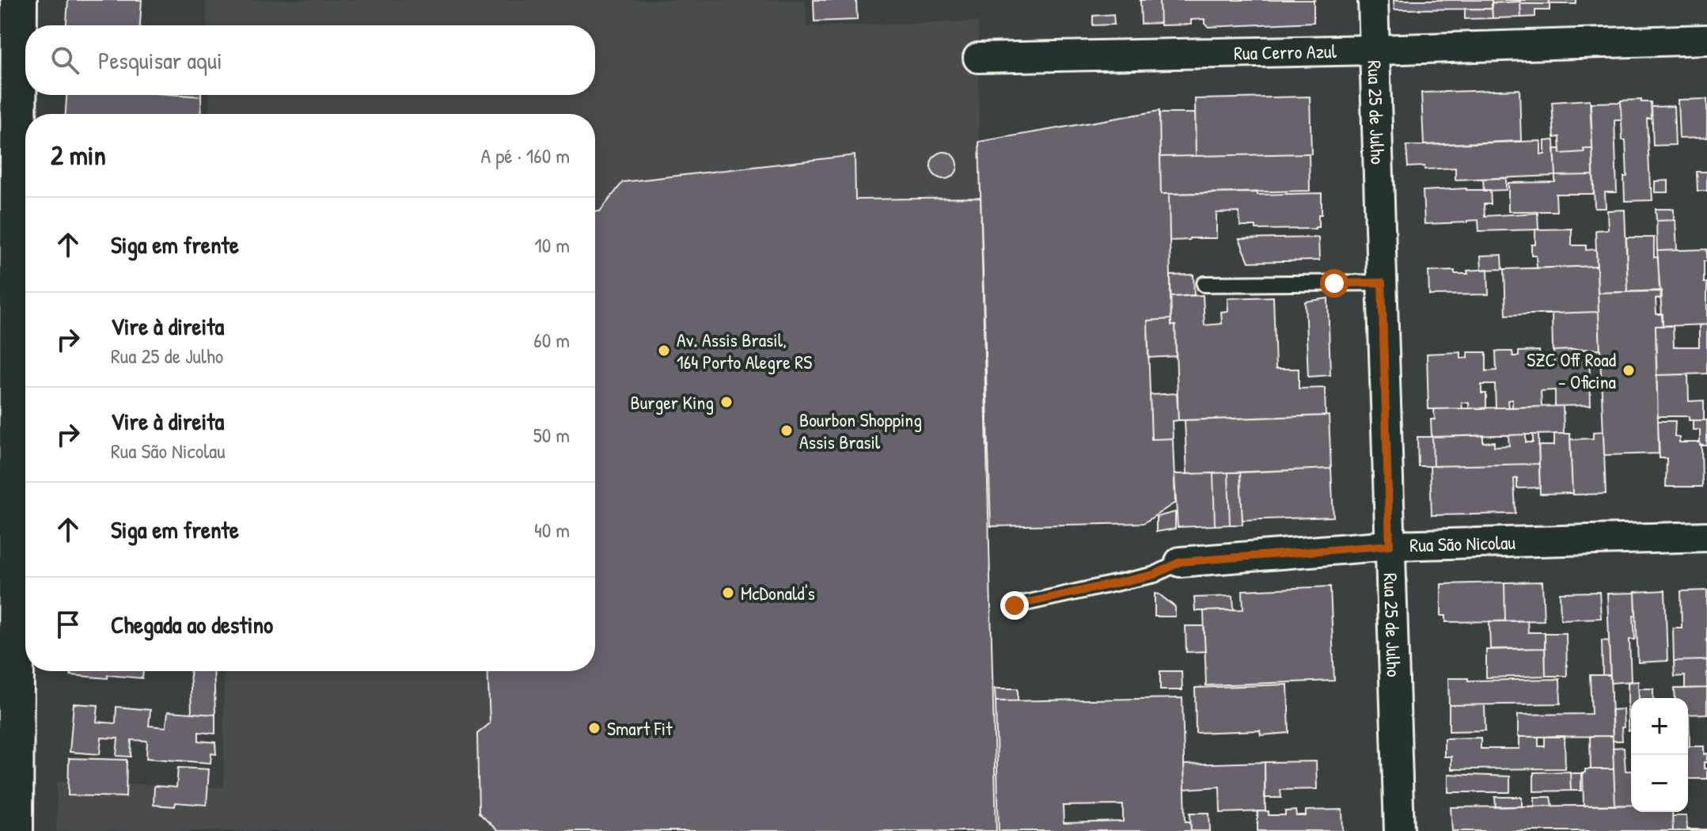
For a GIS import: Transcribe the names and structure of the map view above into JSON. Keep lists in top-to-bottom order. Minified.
{"streets":{"street":["Rua Cerro Azul","Rua 25 de Julho","Rua São Nicolau"]},"crossings":[["Rua Cerro Azul","Rua 25 de Julho"],["Rua 25 de Julho","Rua São Nicolau"]],"places":["Av. Assis Brasil, 164 Porto Alegre RS","SZC Off Road - Oficina","Burger King","Bourbon Shopping Assis Brasil","McDonald's","Smart Fit"],"page":{"search":"Pesquisar aqui","heading":["2 min","A pé · 160 m"],"list":[["Siga em frente","10 m"],["Vire à direita","Rua 25 de Julho","60 m"],["Vire à direita","Rua São Nicolau","50 m"],["Siga em frente","40 m"],"Chegada ao destino"],"map_buttons":["+","−"]}}
